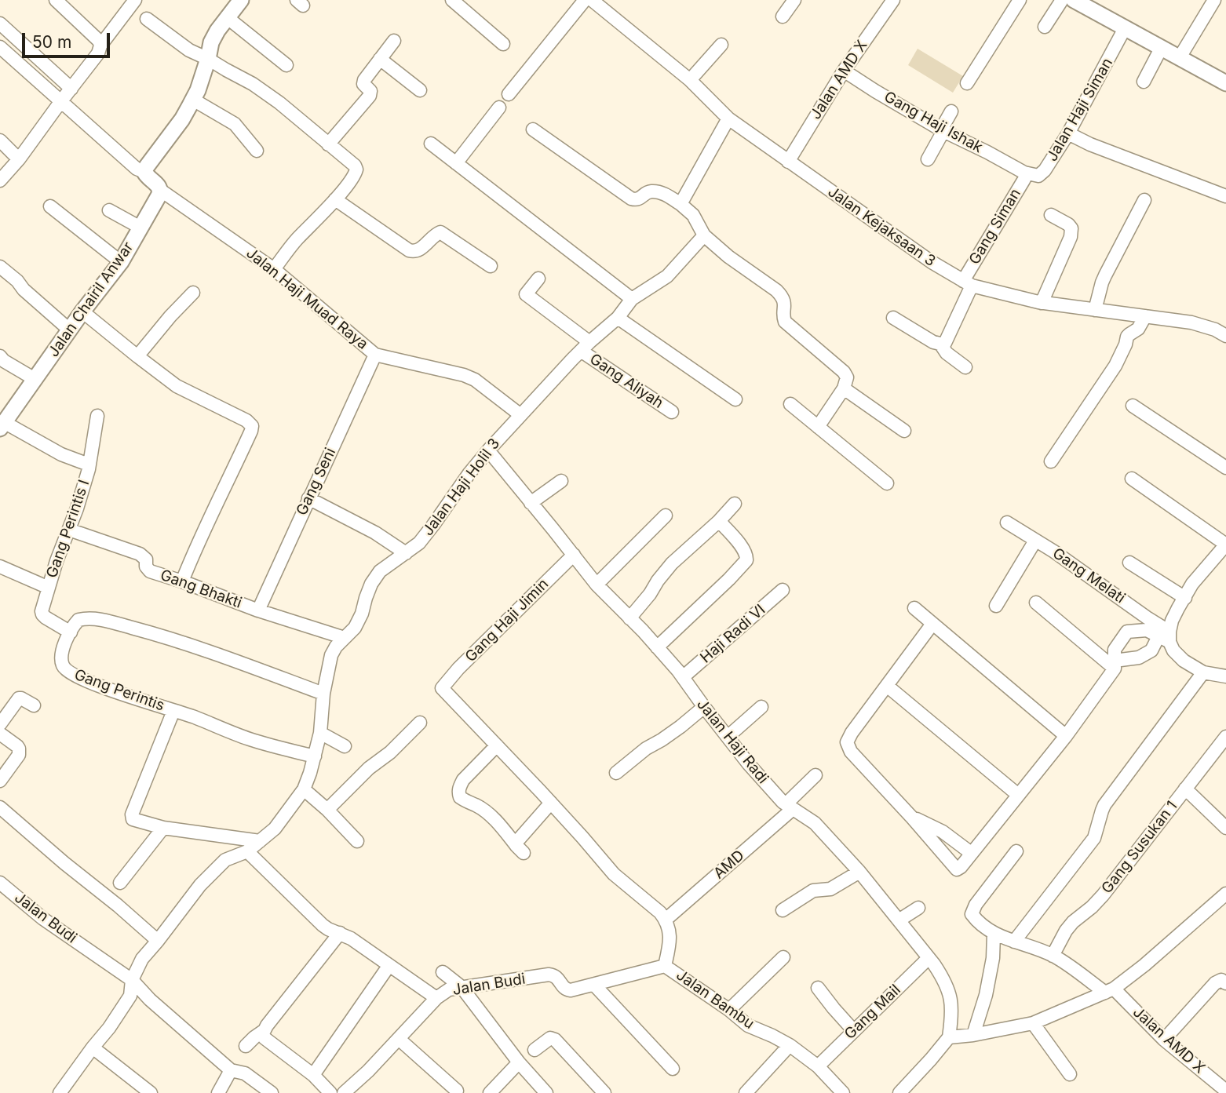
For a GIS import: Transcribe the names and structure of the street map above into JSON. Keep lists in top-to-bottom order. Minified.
{"streets":{"street":["Jalan AMD X","Jalan Haji Siman","Gang Haji Ishak","Jalan Kejaksaan 3","Gang Siman","Jalan Haji Muad Raya","Jalan Chairil Anwar","Gang Aliyah","Gang Seni","Jalan Haji Holil 3","Gang Perintis I","Gang Melati","Gang Bhakti","Gang Haji Jimin","Haji Radi VI","Gang Perintis","Jalan Haji Radi","Gang Susukan 1","AMD","Jalan Budi","Jalan Bambu","Gang Mail"]},"crossings":[["Jalan AMD X","Gang Haji Ishak"],["Jalan AMD X","Jalan Kejaksaan 3"],["Jalan AMD X","Gang Susukan 1"],["Jalan Haji Siman","Gang Haji Ishak"],["Jalan Haji Siman","Gang Siman"],["Gang Haji Ishak","Gang Siman"],["Jalan Kejaksaan 3","Gang Siman"],["Jalan Haji Muad Raya","Jalan Chairil Anwar"],["Jalan Haji Muad Raya","Gang Seni"],["Jalan Haji Muad Raya","Jalan Haji Holil 3"],["Jalan Chairil Anwar","Gang Perintis I"],["Gang Aliyah","Jalan Haji Holil 3"],["Gang Seni","Gang Bhakti"],["Jalan Haji Holil 3","Gang Bhakti"],["Jalan Haji Holil 3","Gang Perintis"],["Jalan Haji Holil 3","Jalan Haji Radi"],["Jalan Haji Holil 3","Jalan Budi"],["Gang Perintis I","Gang Bhakti"],["Gang Perintis I","Gang Perintis"],["Gang Haji Jimin","Jalan Haji Radi"],["Haji Radi VI","Jalan Haji Radi"],["Jalan Haji Radi","AMD"],["Jalan Haji Radi","Gang Mail"],["Jalan Budi","Jalan Bambu"],["Jalan Bambu","Gang Mail"]],"scale_bar":"50 m"}
